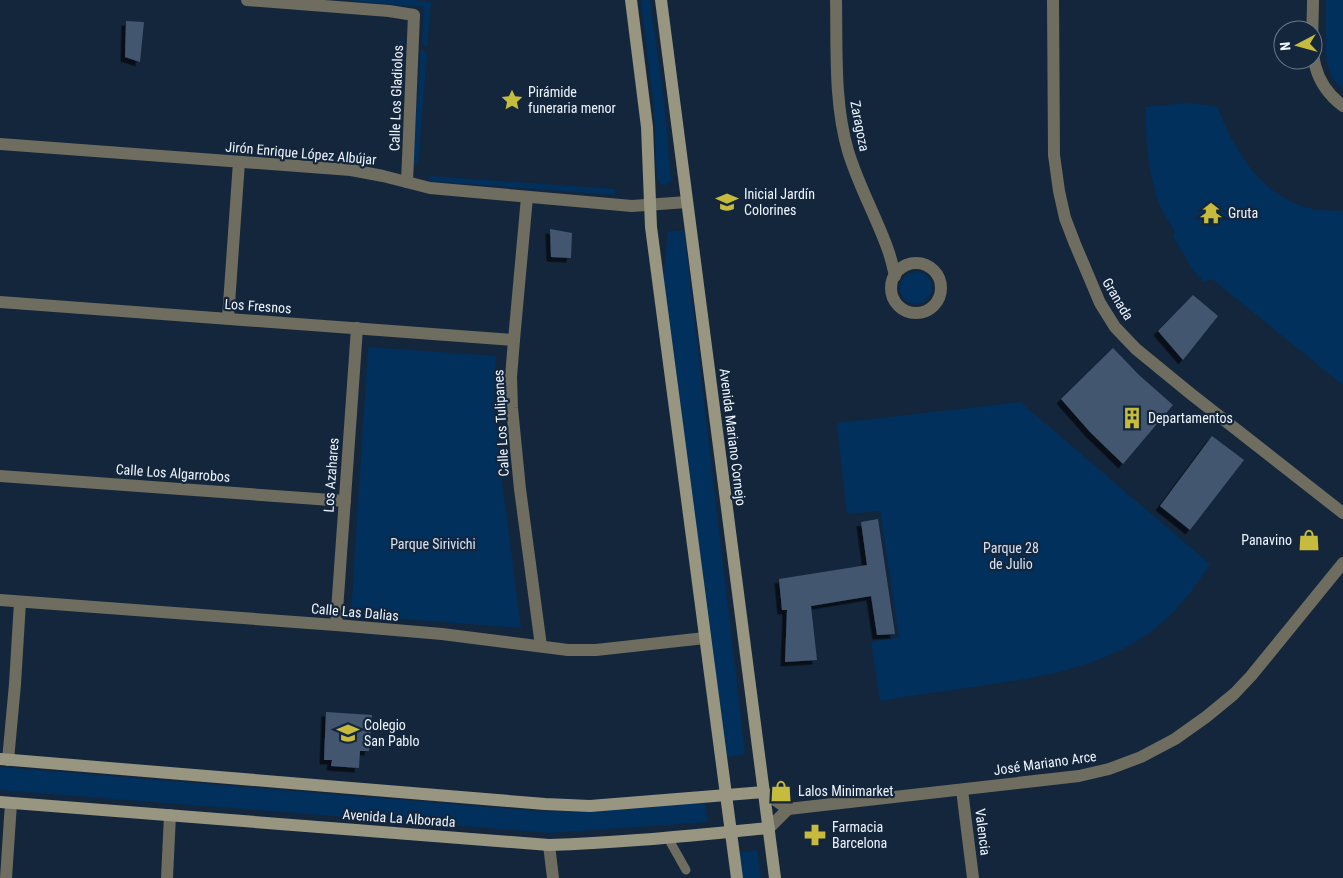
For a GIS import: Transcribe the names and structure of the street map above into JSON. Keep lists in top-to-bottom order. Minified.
{"streets":{"main road":["Avenida Mariano Cornejo","Avenida La Alborada"],"street":["Calle Los Gladiolos","Zaragoza","Jirón Enrique López Albújar","Granada","Los Fresnos","Calle Los Tulipanes","Calle Los Algarrobos","Los Azahares","Calle Las Dalias","José Mariano Arce","Valencia"]},"crossings":[["Calle Los Gladiolos","Jirón Enrique López Albújar"],["Jirón Enrique López Albújar","Calle Los Tulipanes"],["Jirón Enrique López Albújar","Avenida Mariano Cornejo"],["Los Fresnos","Calle Los Tulipanes"],["Los Fresnos","Los Azahares"],["Calle Los Tulipanes","Calle Las Dalias"],["Avenida Mariano Cornejo","Avenida La Alborada"],["Calle Los Algarrobos","Los Azahares"],["Los Azahares","Calle Las Dalias"],["José Mariano Arce","Valencia"]],"parks":["Parque Sirivichi","Parque 28 de Julio"],"places":{"place":["Pirámide funeraria menor"],"school or university":["Inicial Jardín Colorines","Colegio San Pablo"],"temple":["Gruta"],"building":["Departamentos"],"shop":["Panavino","Lalos Minimarket"],"pharmacy":["Farmacia Barcelona"]},"north":"left"}
